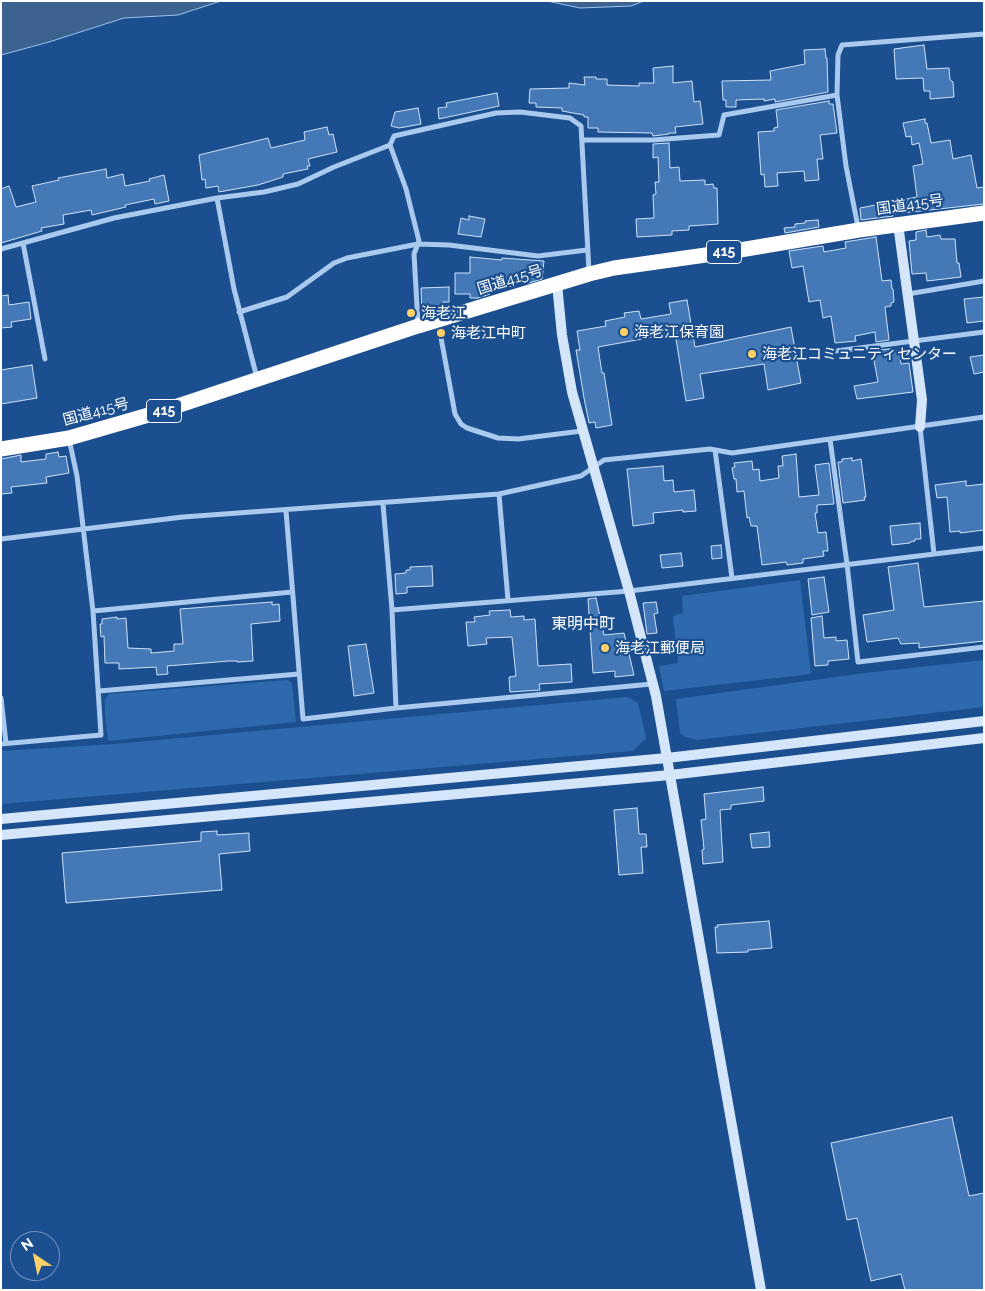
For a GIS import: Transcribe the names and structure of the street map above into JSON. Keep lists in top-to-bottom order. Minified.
{"streets":{"highway":["国道415号","415"]},"districts":["東明中町"],"places":["海老江","海老江保育園","海老江中町","海老江コミュニティセンター","海老江郵便局"],"north":"top left"}
